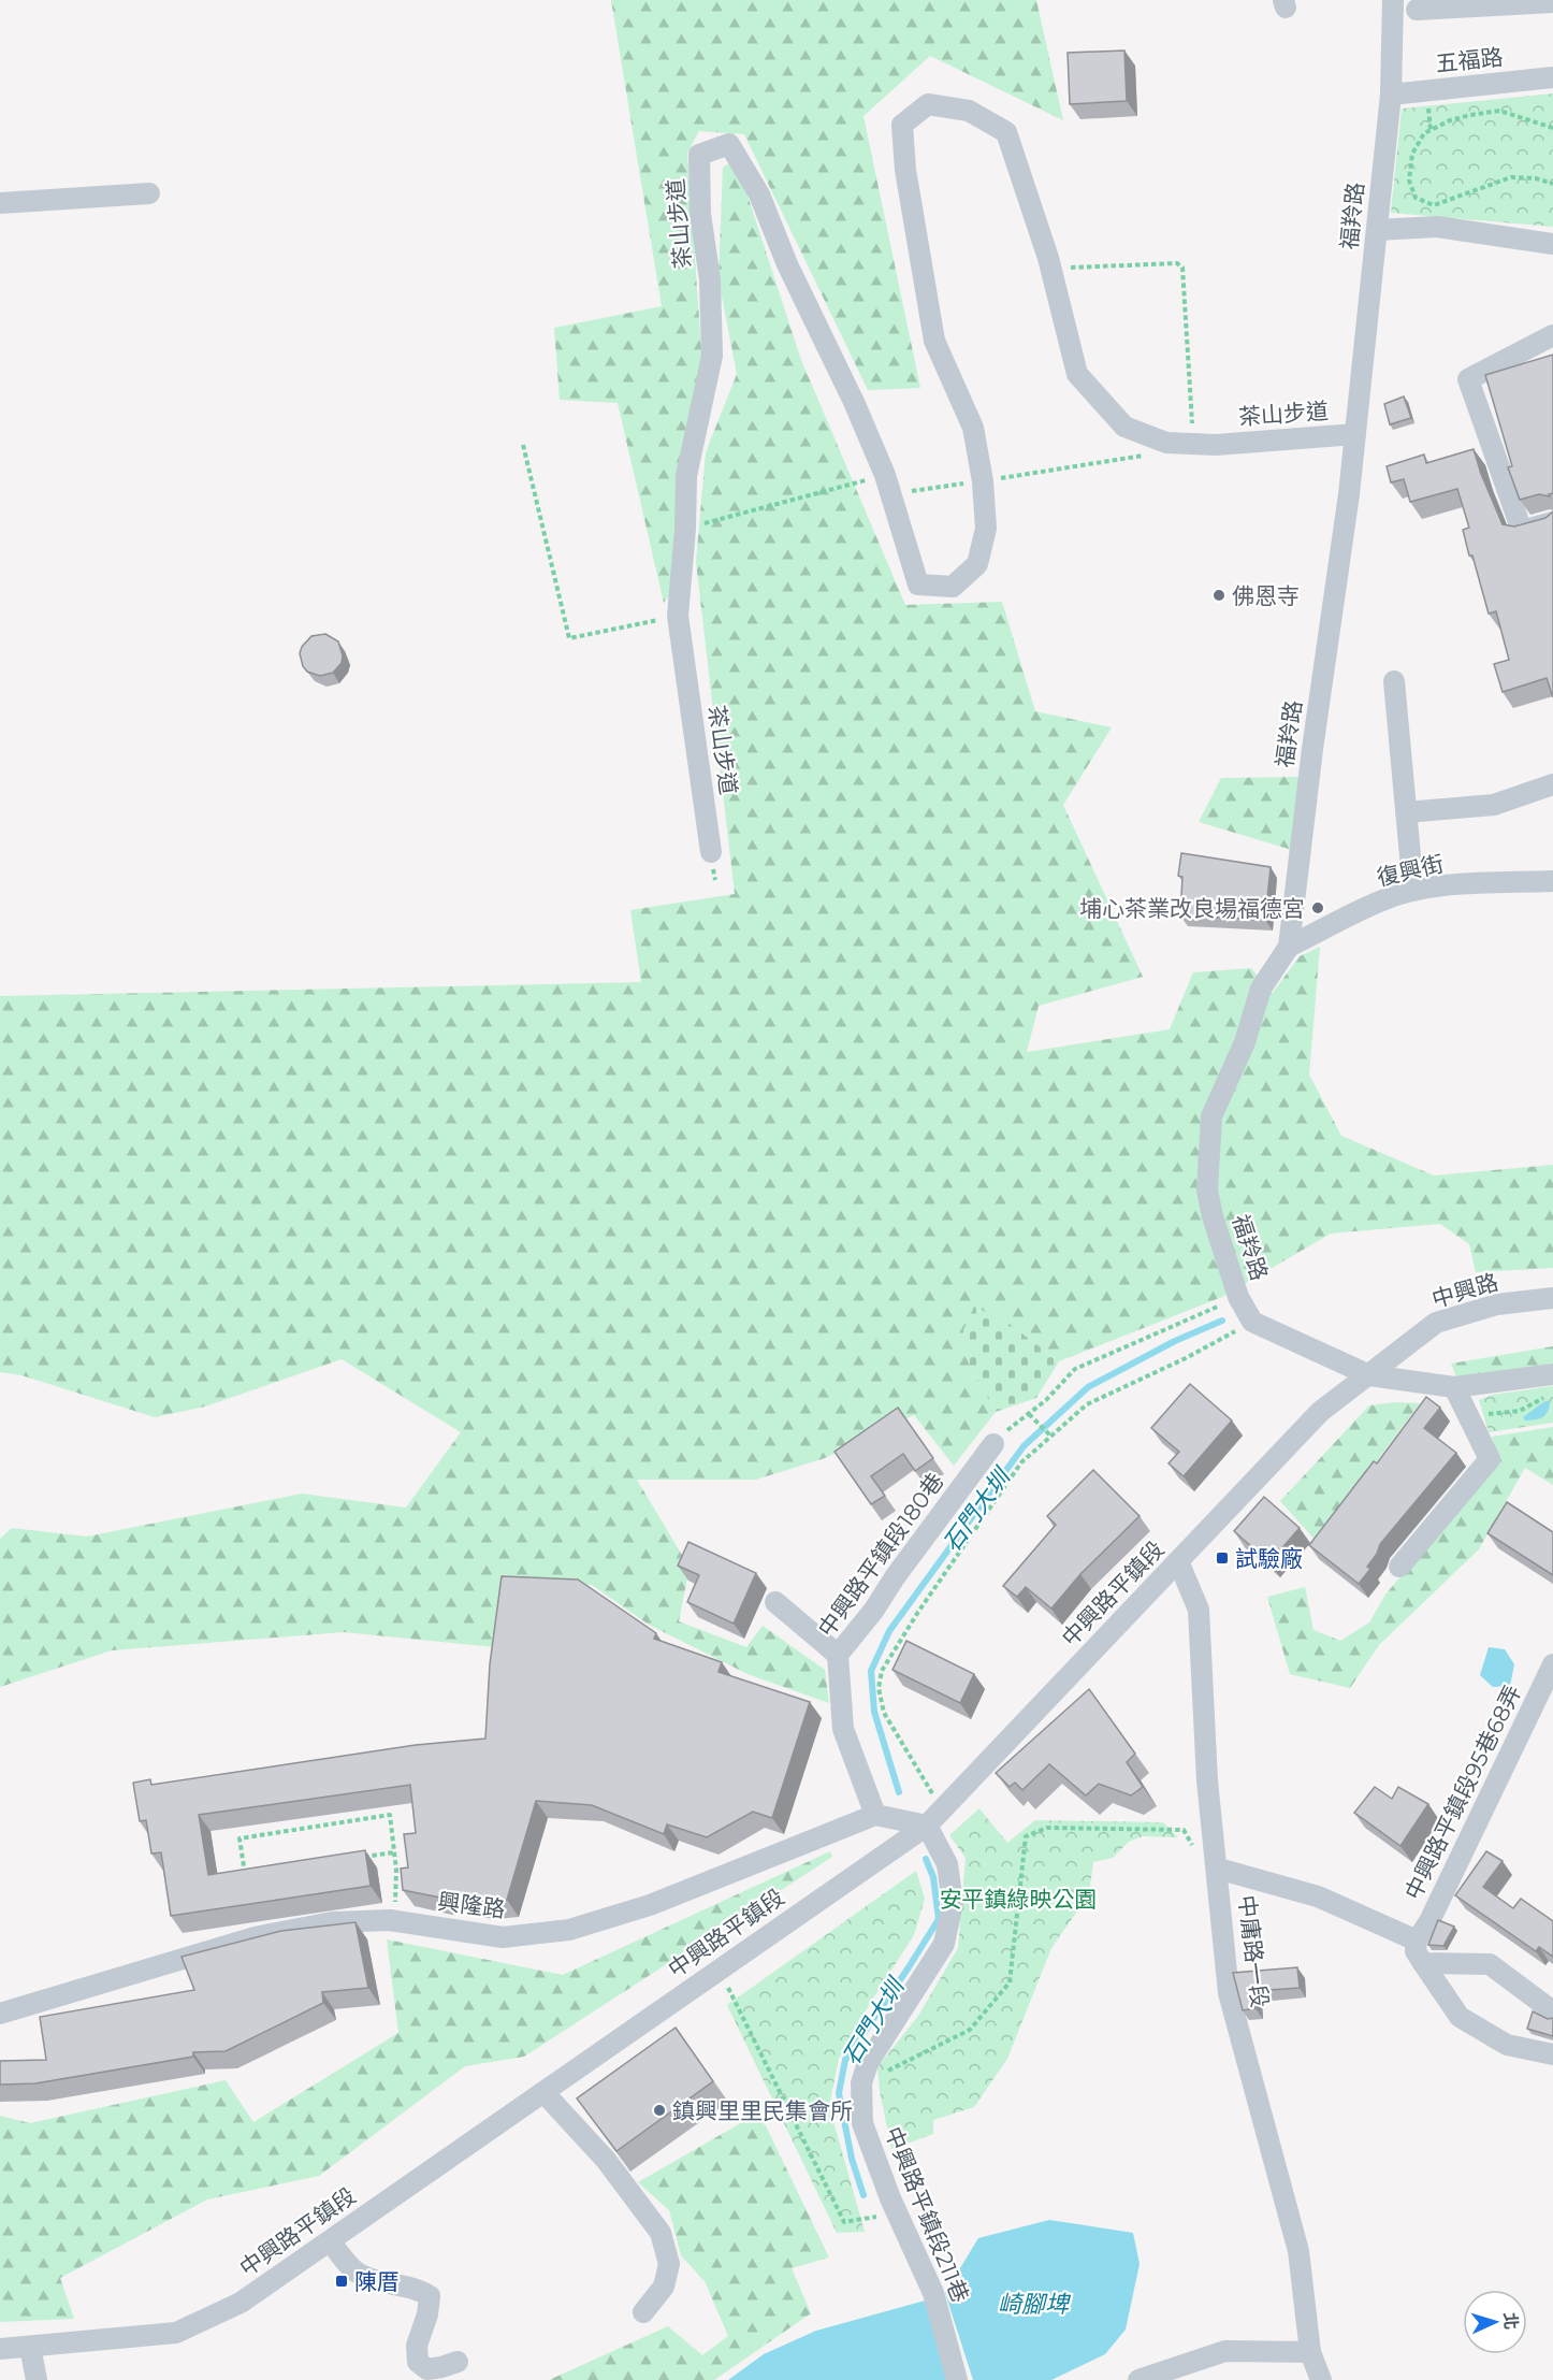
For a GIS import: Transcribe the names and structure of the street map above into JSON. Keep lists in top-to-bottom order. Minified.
{"streets":{"street":["五福路","福羚路","茶山步道","復興街","中興路","中興路平鎮段180巷","中興路平鎮段","中興路平鎮段95巷68弄","興隆路","中庸路一段","中興路平鎮段211巷"]},"crossings":[["五福路","福羚路"],["福羚路","茶山步道"],["福羚路","復興街"],["中興路","中興路平鎮段"],["中興路平鎮段180巷","興隆路"],["中興路平鎮段","中庸路一段"],["中興路平鎮段","中興路平鎮段211巷"]],"water":["石門大圳","崎腳埤"],"parks":["安平鎮綠映公園"],"places":{"other":["佛恩寺","埔心茶業改良場福德宮","鎮興里里民集會所"],"transit":["試驗廠","陳厝"]},"north":"right"}
